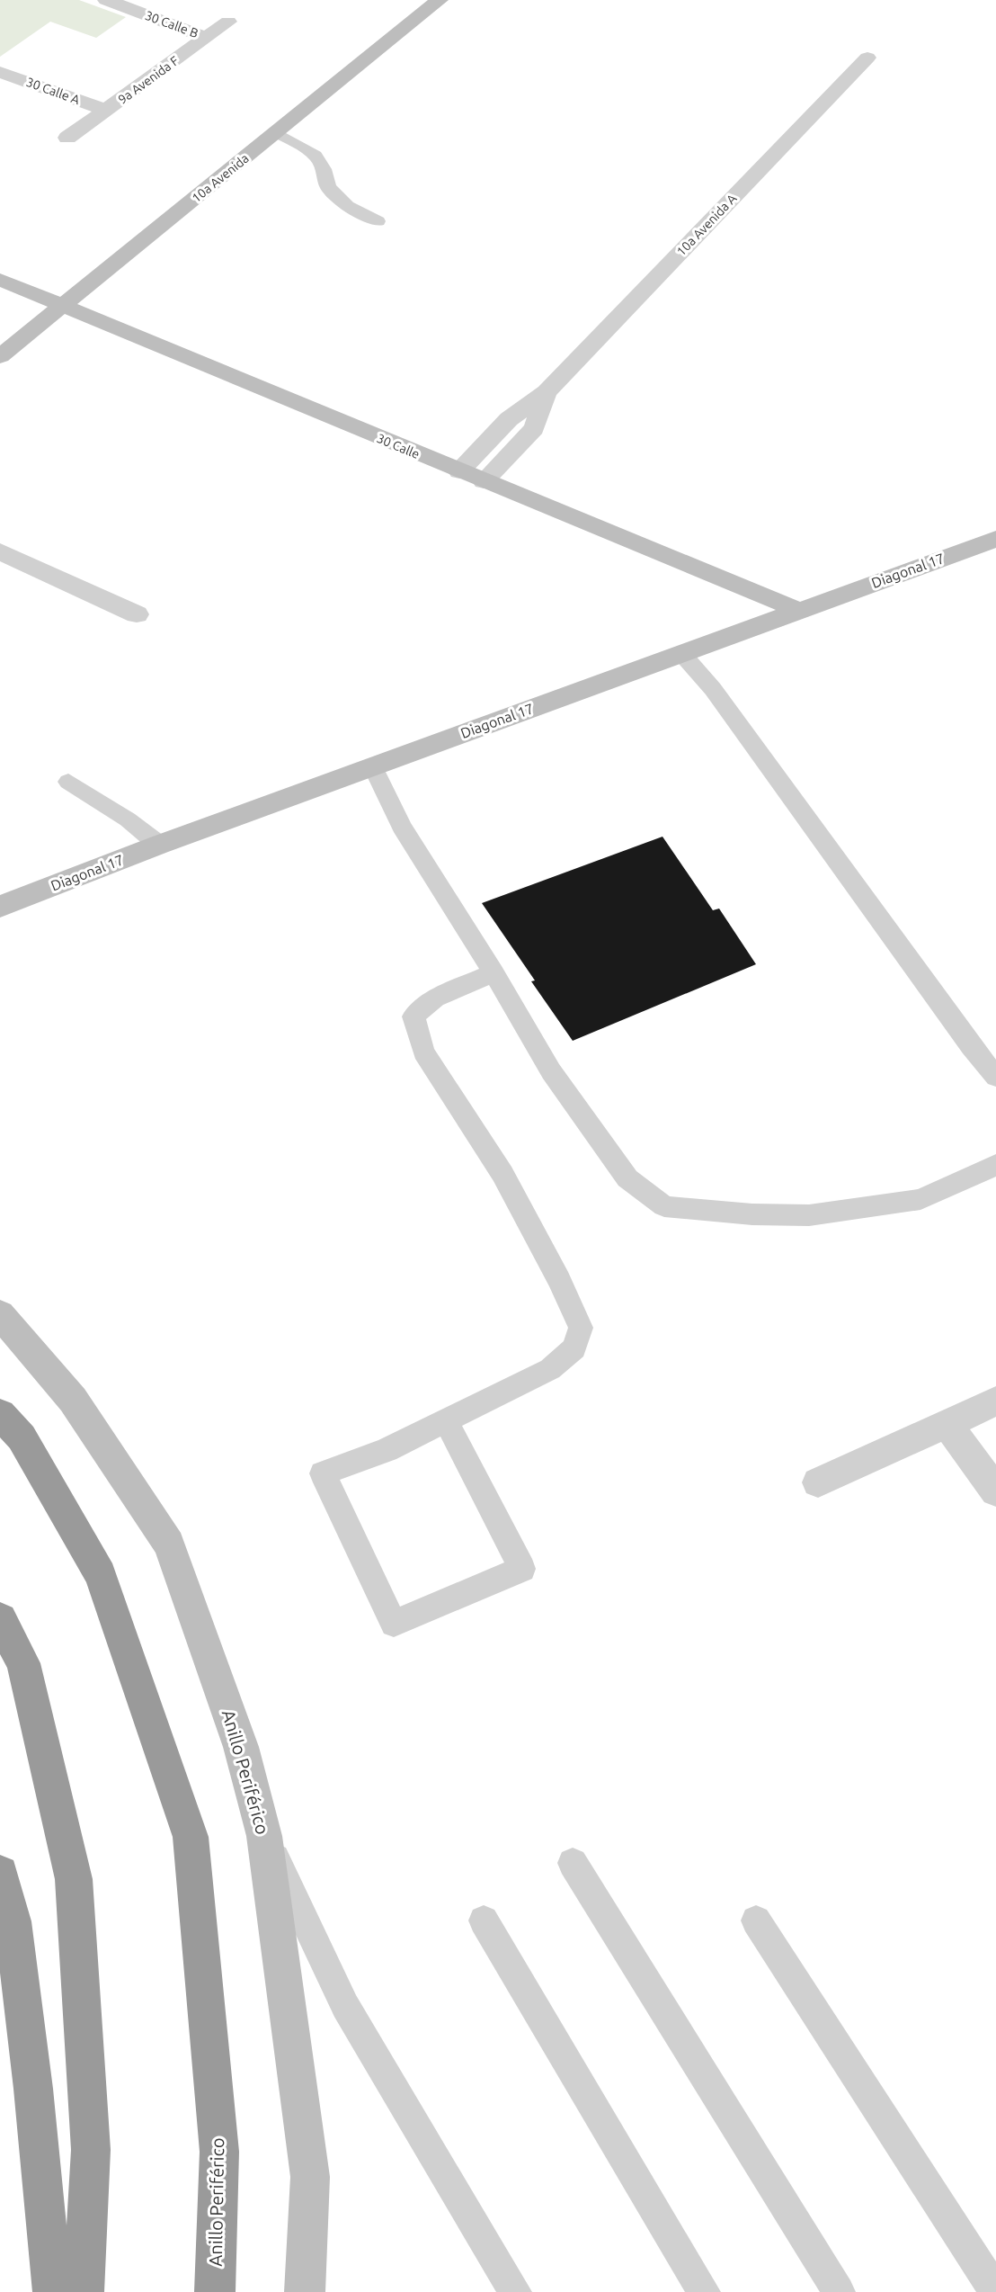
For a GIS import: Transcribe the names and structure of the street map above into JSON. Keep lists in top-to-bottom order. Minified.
{"streets":{"highway":["Anillo Periférico"],"main road":["10a Avenida","30 Calle","Diagonal 17"],"street":["30 Calle B","9a Avenida F","30 Calle A","10a Avenida A"]},"crossings":[["30 Calle B","9a Avenida F"],["9a Avenida F","30 Calle A"],["10a Avenida","30 Calle"],["10a Avenida A","30 Calle"],["30 Calle","Diagonal 17"]]}
